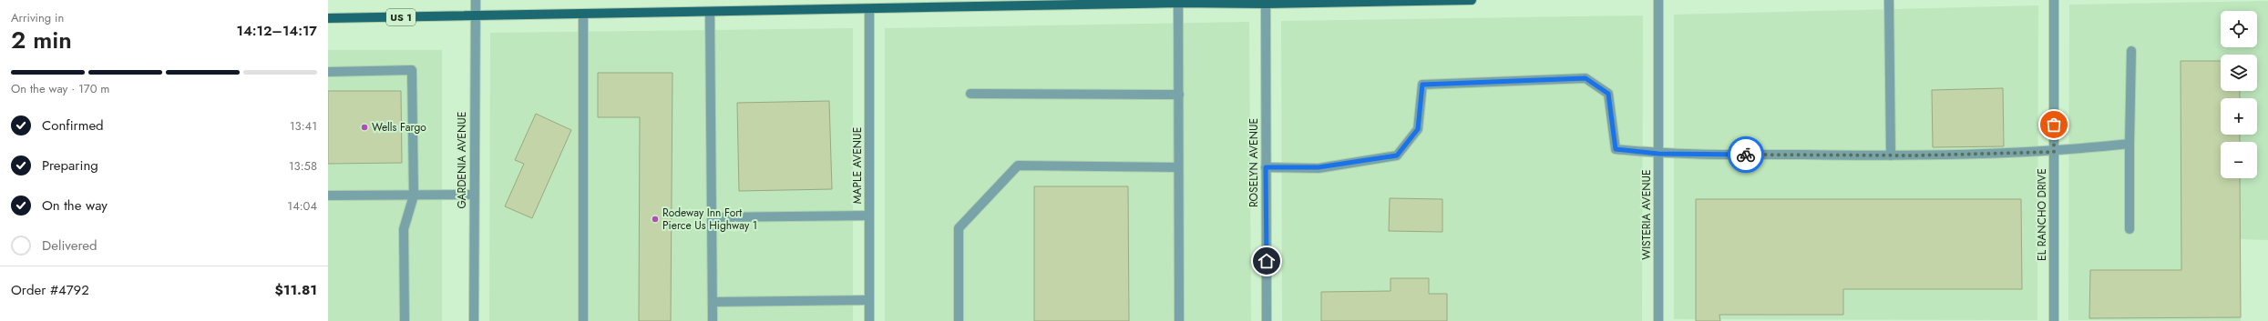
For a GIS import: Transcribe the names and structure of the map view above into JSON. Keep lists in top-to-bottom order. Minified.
{"streets":{"main road":["US 1"],"street":["GARDENIA AVENUE","ROSELYN AVENUE","MAPLE AVENUE","WISTERIA AVENUE","EL RANCHO DRIVE"]},"crossings":[["US 1","GARDENIA AVENUE"],["US 1","ROSELYN AVENUE"],["US 1","MAPLE AVENUE"]],"places":["Wells Fargo","Rodeway Inn Fort Pierce Us Highway 1"],"page":{"heading":["2 min","Arriving in","14:12–14:17"],"panel":["Order #4792","$11.81"],"map_buttons":["+","−"],"bar":"On the way · 170 m","list":[["Confirmed","13:41"],["Preparing","13:58"],["On the way","14:04"],"Delivered"]}}
